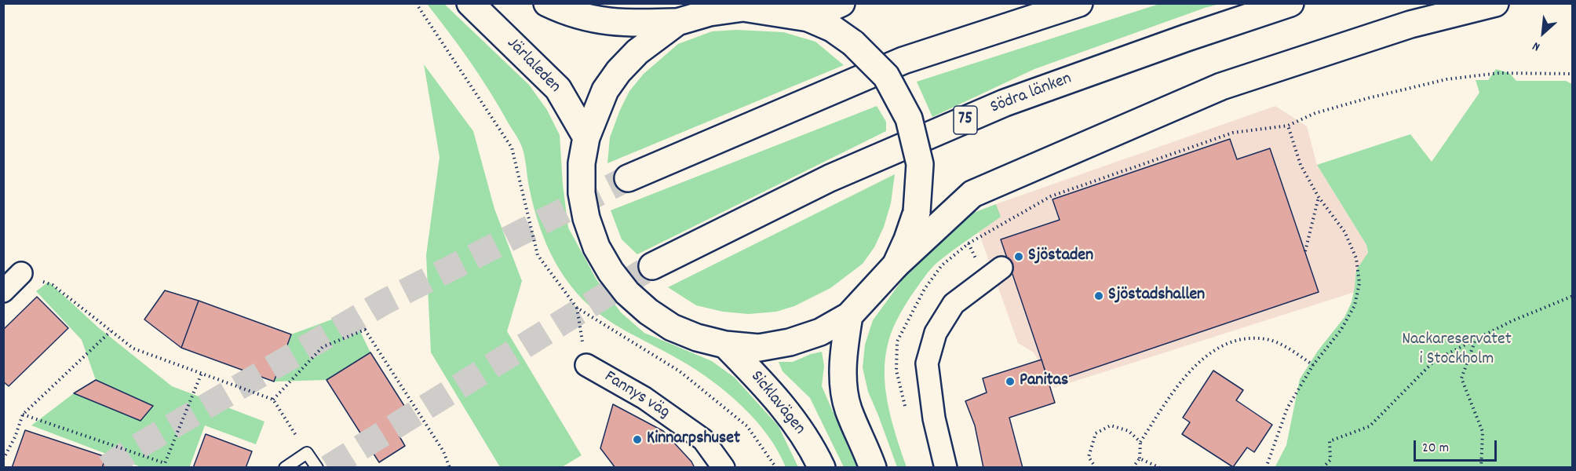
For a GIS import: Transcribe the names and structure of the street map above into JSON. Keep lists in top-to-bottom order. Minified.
{"streets":{"main road":["Järlaleden","Södra länken","75","Sicklavägen"],"street":["Fannys väg"]},"parks":["Nackareservatet i Stockholm"],"places":["Sjöstaden","Sjöstadshallen","Panitas","Kinnarpshuset"],"scale_bar":"20 m","north":"bottom left"}
